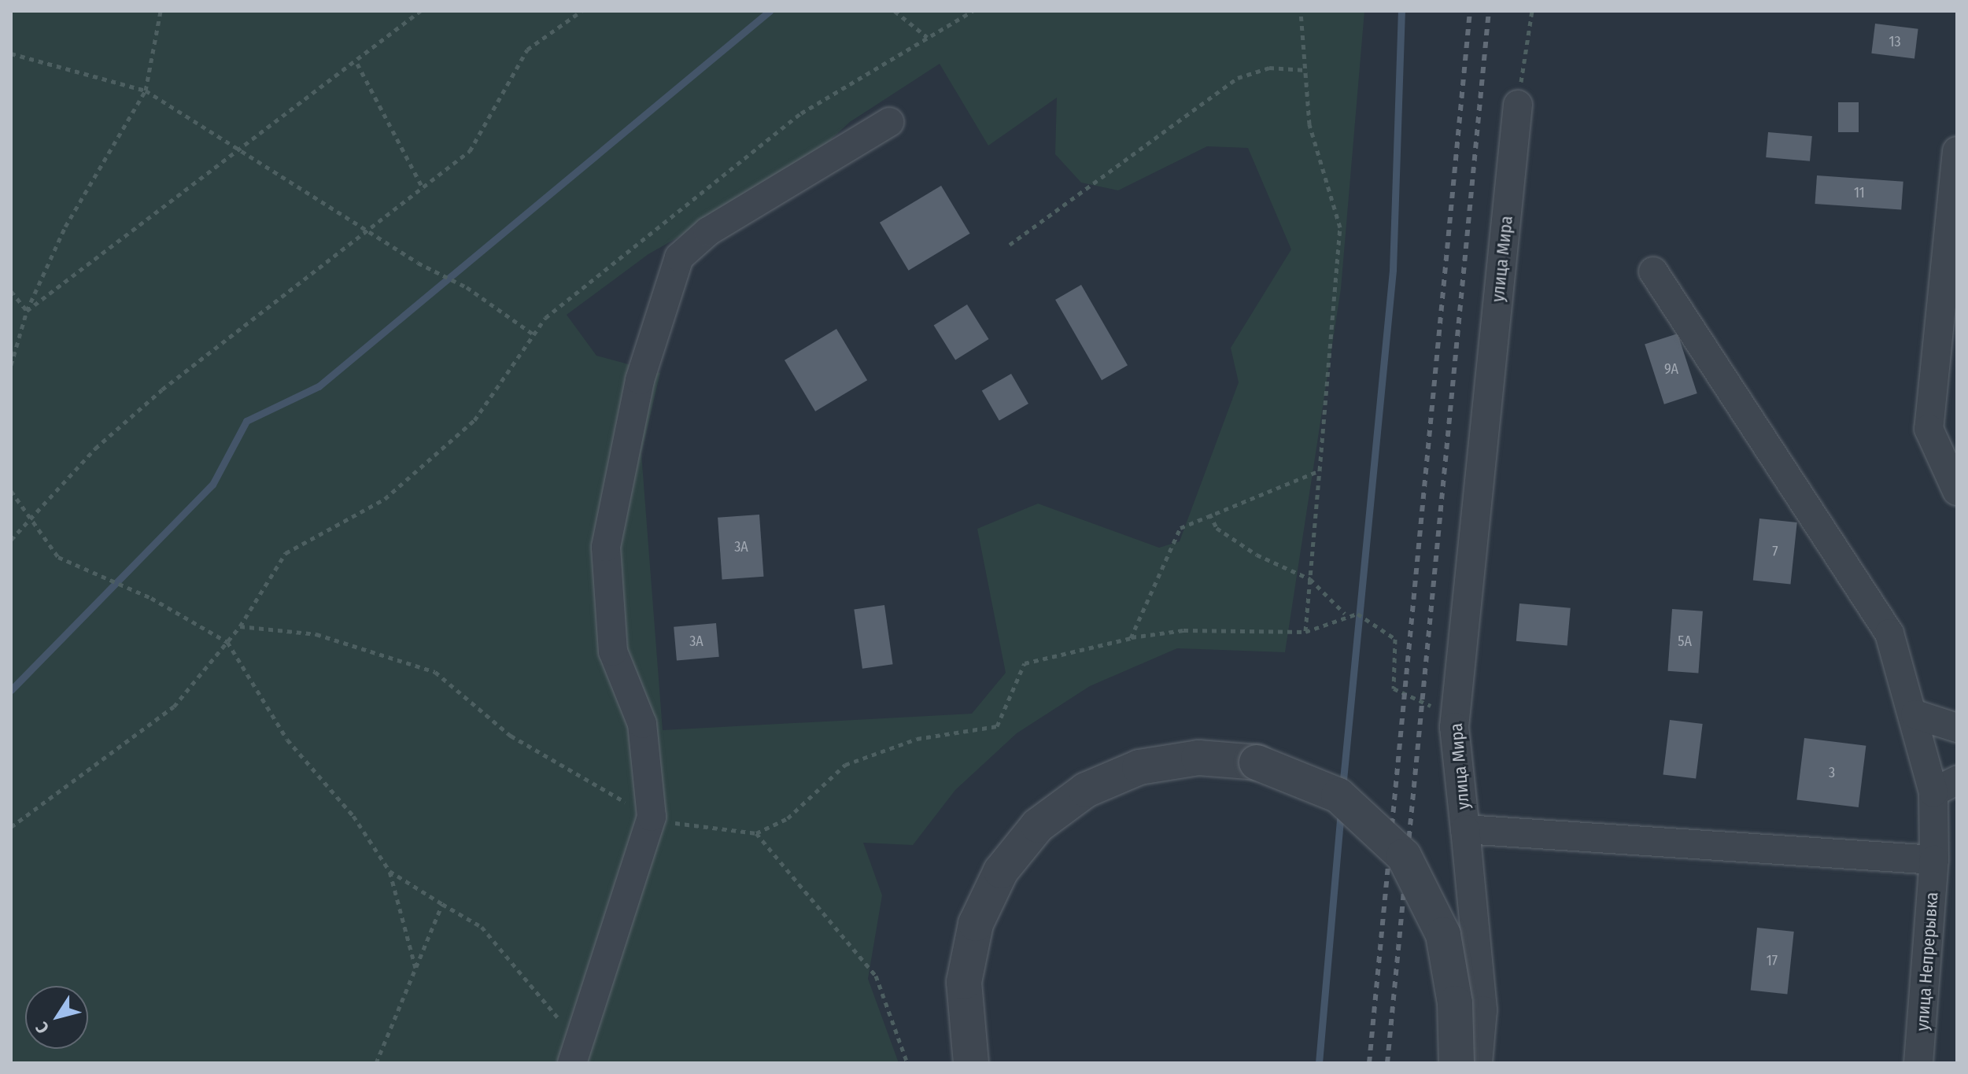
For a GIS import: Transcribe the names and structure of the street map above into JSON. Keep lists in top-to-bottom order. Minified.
{"streets":{"street":["улица Мира","улица Непрерывка"]},"crossings":[["улица Мира","улица Непрерывка"]],"house_numbers":["13","11","9А","3А","7","3А","5А","3","17"],"north":"bottom left"}
